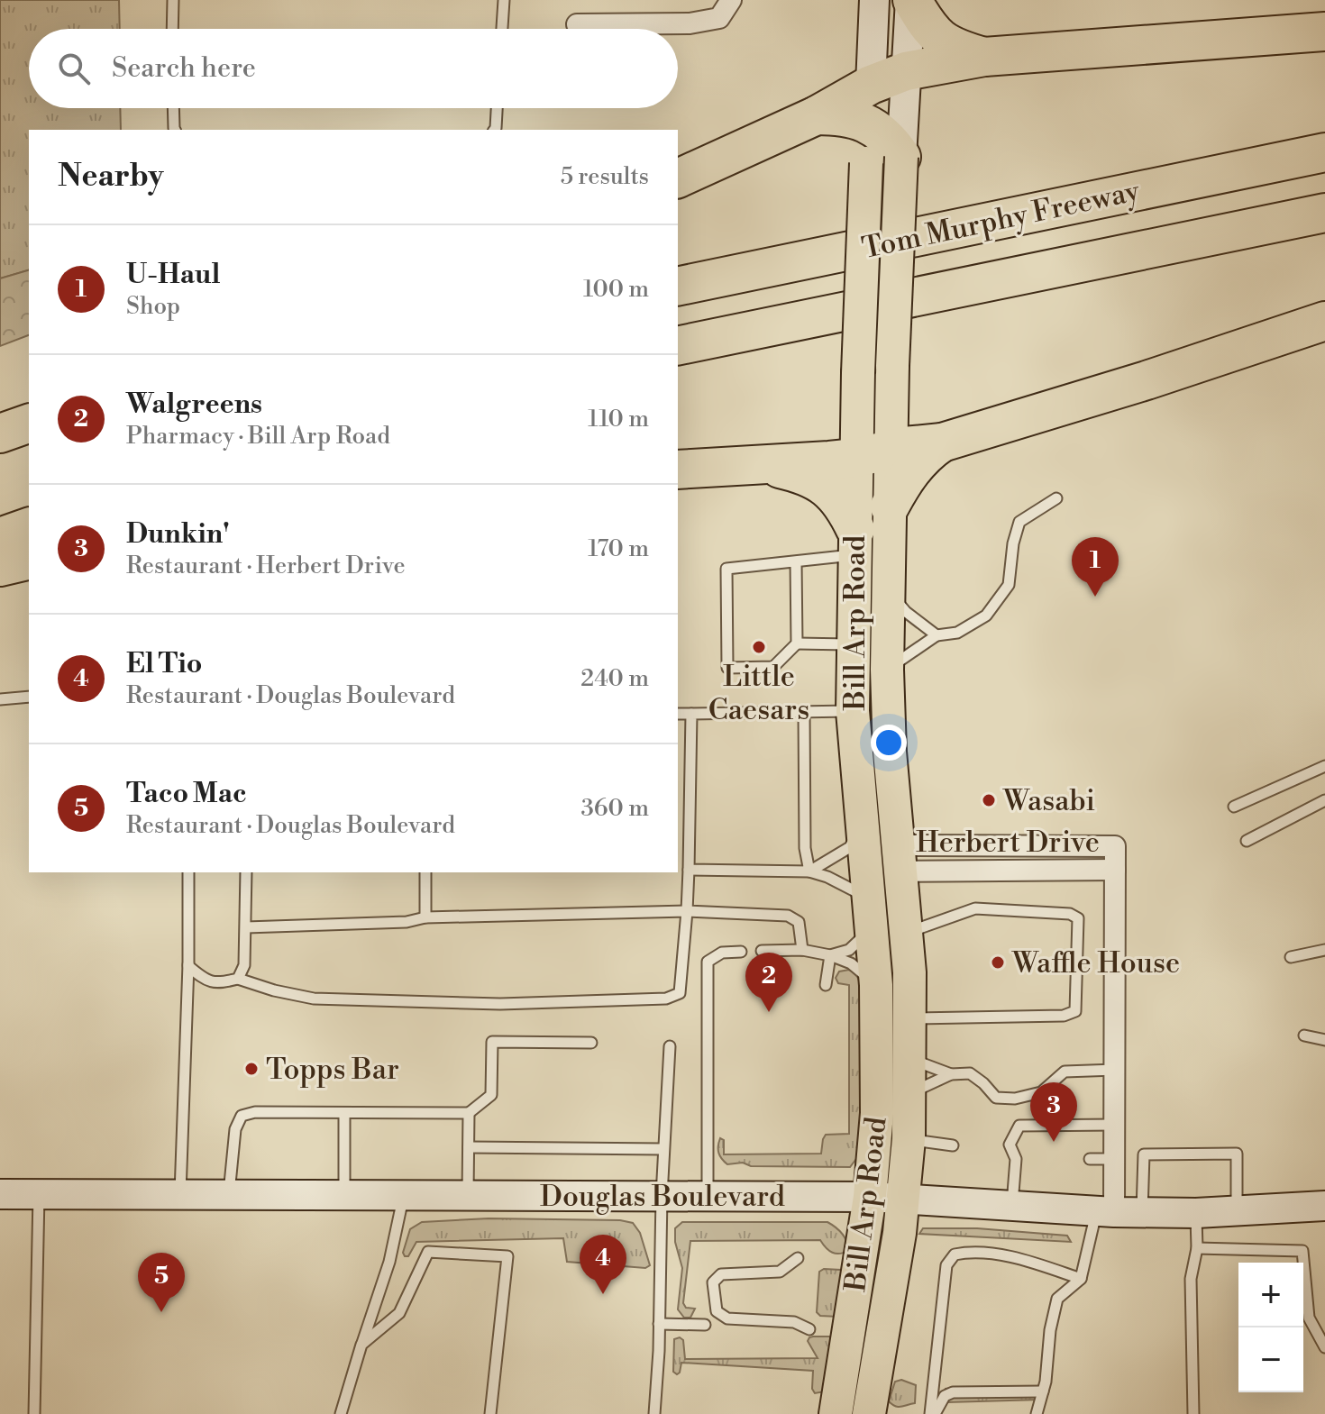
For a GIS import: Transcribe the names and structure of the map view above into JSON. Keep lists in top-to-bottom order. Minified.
{"streets":{"highway":["Tom Murphy Freeway"],"main road":["Bill Arp Road","Douglas Boulevard"],"street":["Herbert Drive"]},"crossings":[["Bill Arp Road","Herbert Drive"],["Bill Arp Road","Douglas Boulevard"],["Herbert Drive","Douglas Boulevard"]],"places":["Little Caesars","Wasabi","Waffle House","Topps Bar"],"page":{"search":"Search here","heading":["Nearby","5 results"],"list":[{"mark":"1","name":"U-Haul","note":"Shop","value":"100 m"},{"mark":"2","name":"Walgreens","note":"Pharmacy · Bill Arp Road","value":"110 m"},{"mark":"3","name":"Dunkin'","note":"Restaurant · Herbert Drive","value":"170 m"},{"mark":"4","name":"El Tio","note":"Restaurant · Douglas Boulevard","value":"240 m"},{"mark":"5","name":"Taco Mac","note":"Restaurant · Douglas Boulevard","value":"360 m"}],"pins":["1","2","3","4","5"],"map_buttons":["+","−"]}}
